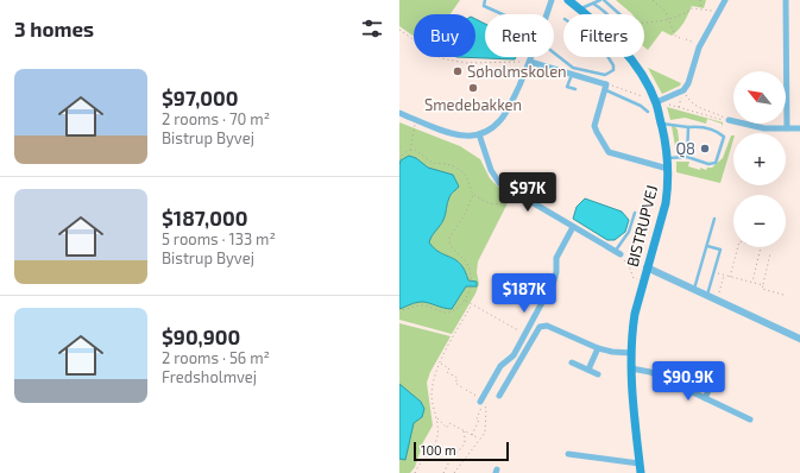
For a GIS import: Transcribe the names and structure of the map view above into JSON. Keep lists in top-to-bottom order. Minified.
{"streets":{"main road":["BISTRUPVEJ"]},"places":["Søholmskolen","Smedebakken","Q8"],"scale_bar":"100 m","north":"top left","page":{"heading":"3 homes","chip":["Buy","Rent","Filters"],"list":[{"name":"$97,000","note":"2 rooms · 70 m² · Bistrup Byvej"},{"name":"$187,000","note":"5 rooms · 133 m² · Bistrup Byvej"},{"name":"$90,900","note":"2 rooms · 56 m² · Fredsholmvej"}],"map_buttons":["+","−"],"price":["$97K","$187K","$90.9K"],"scale":"100 m"}}
